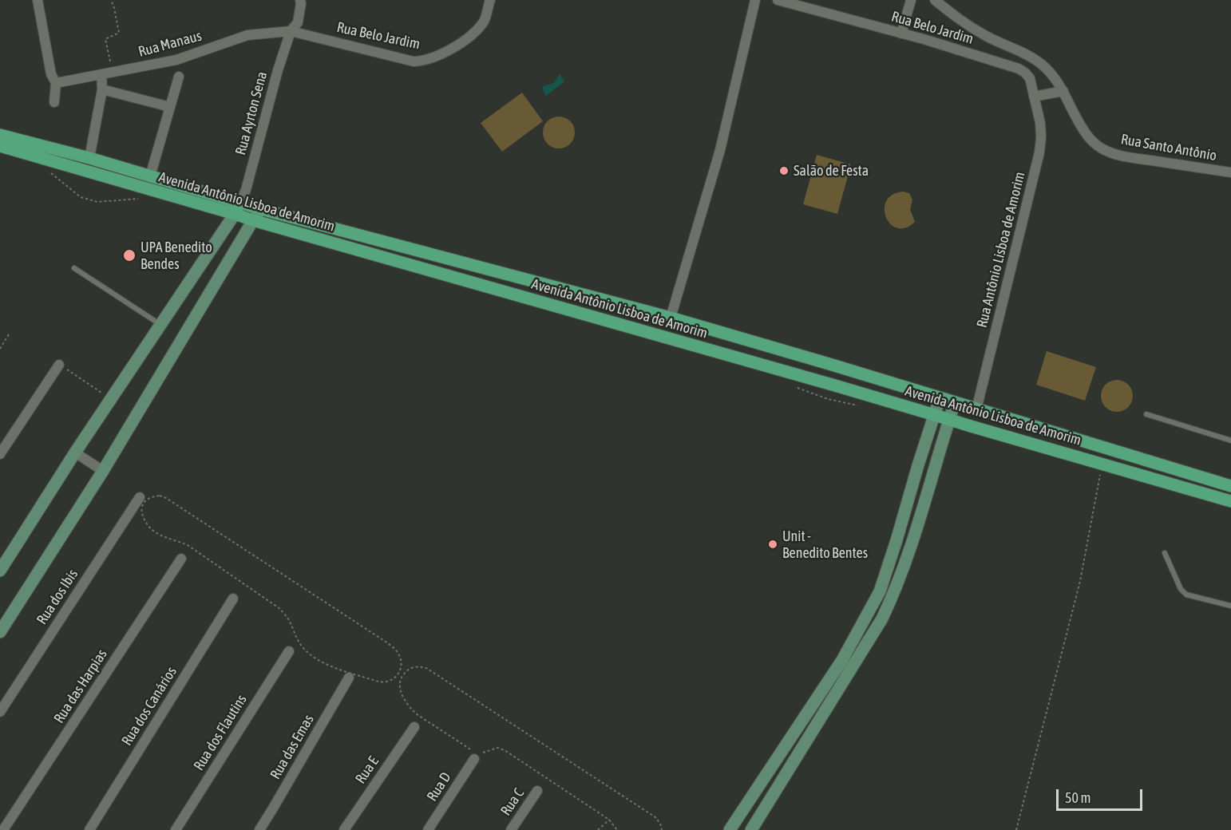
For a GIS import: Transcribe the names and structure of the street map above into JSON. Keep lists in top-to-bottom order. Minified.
{"streets":{"main road":["Avenida Antônio Lisboa de Amorim"],"street":["Rua Belo Jardim","Rua Manaus","Rua Ayrton Sena","Rua Santo Antônio","Rua Antônio Lisboa de Amorim","Rua dos Ibis","Rua das Harpias","Rua dos Canários","Rua dos Flautins","Rua das Emas","Rua E","Rua D","Rua C"]},"crossings":[["Rua Belo Jardim","Rua Manaus"],["Rua Belo Jardim","Rua Ayrton Sena"],["Rua Belo Jardim","Rua Antônio Lisboa de Amorim"],["Rua Manaus","Rua Ayrton Sena"],["Rua Ayrton Sena","Avenida Antônio Lisboa de Amorim"],["Avenida Antônio Lisboa de Amorim","Rua Antônio Lisboa de Amorim"]],"places":["Salão de Festa","UPA Benedito Bendes","Unit - Benedito Bentes"],"scale_bar":"50 m"}
